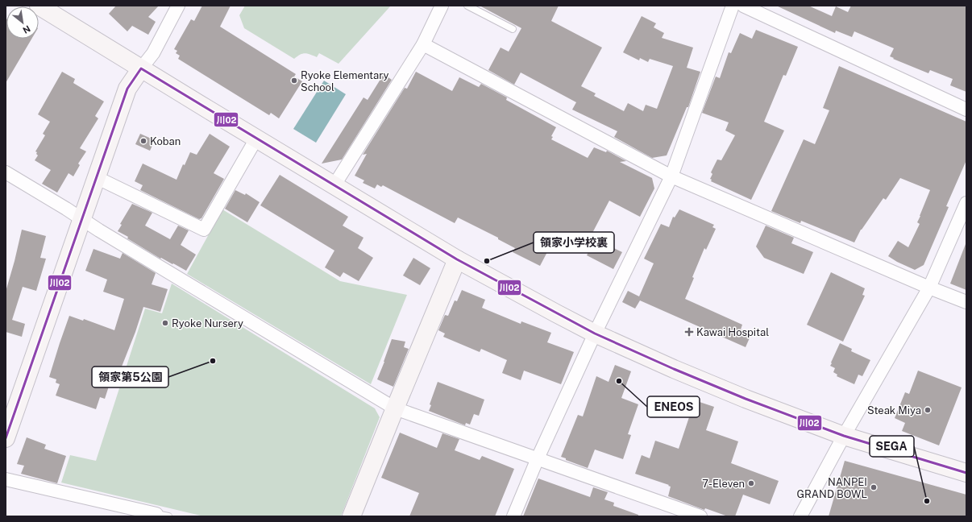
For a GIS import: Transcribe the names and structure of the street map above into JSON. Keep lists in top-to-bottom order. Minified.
{"places":{"other":["Ryoke Elementary School","Koban","領家小学校裏","Ryoke Nursery","領家第5公園","ENEOS","Steak Miya","7-Eleven","NANPEI GRAND BOWL","SEGA"],"health":["Kawai Hospital"]},"lines":["transit line 川02"],"north":"bottom right"}
